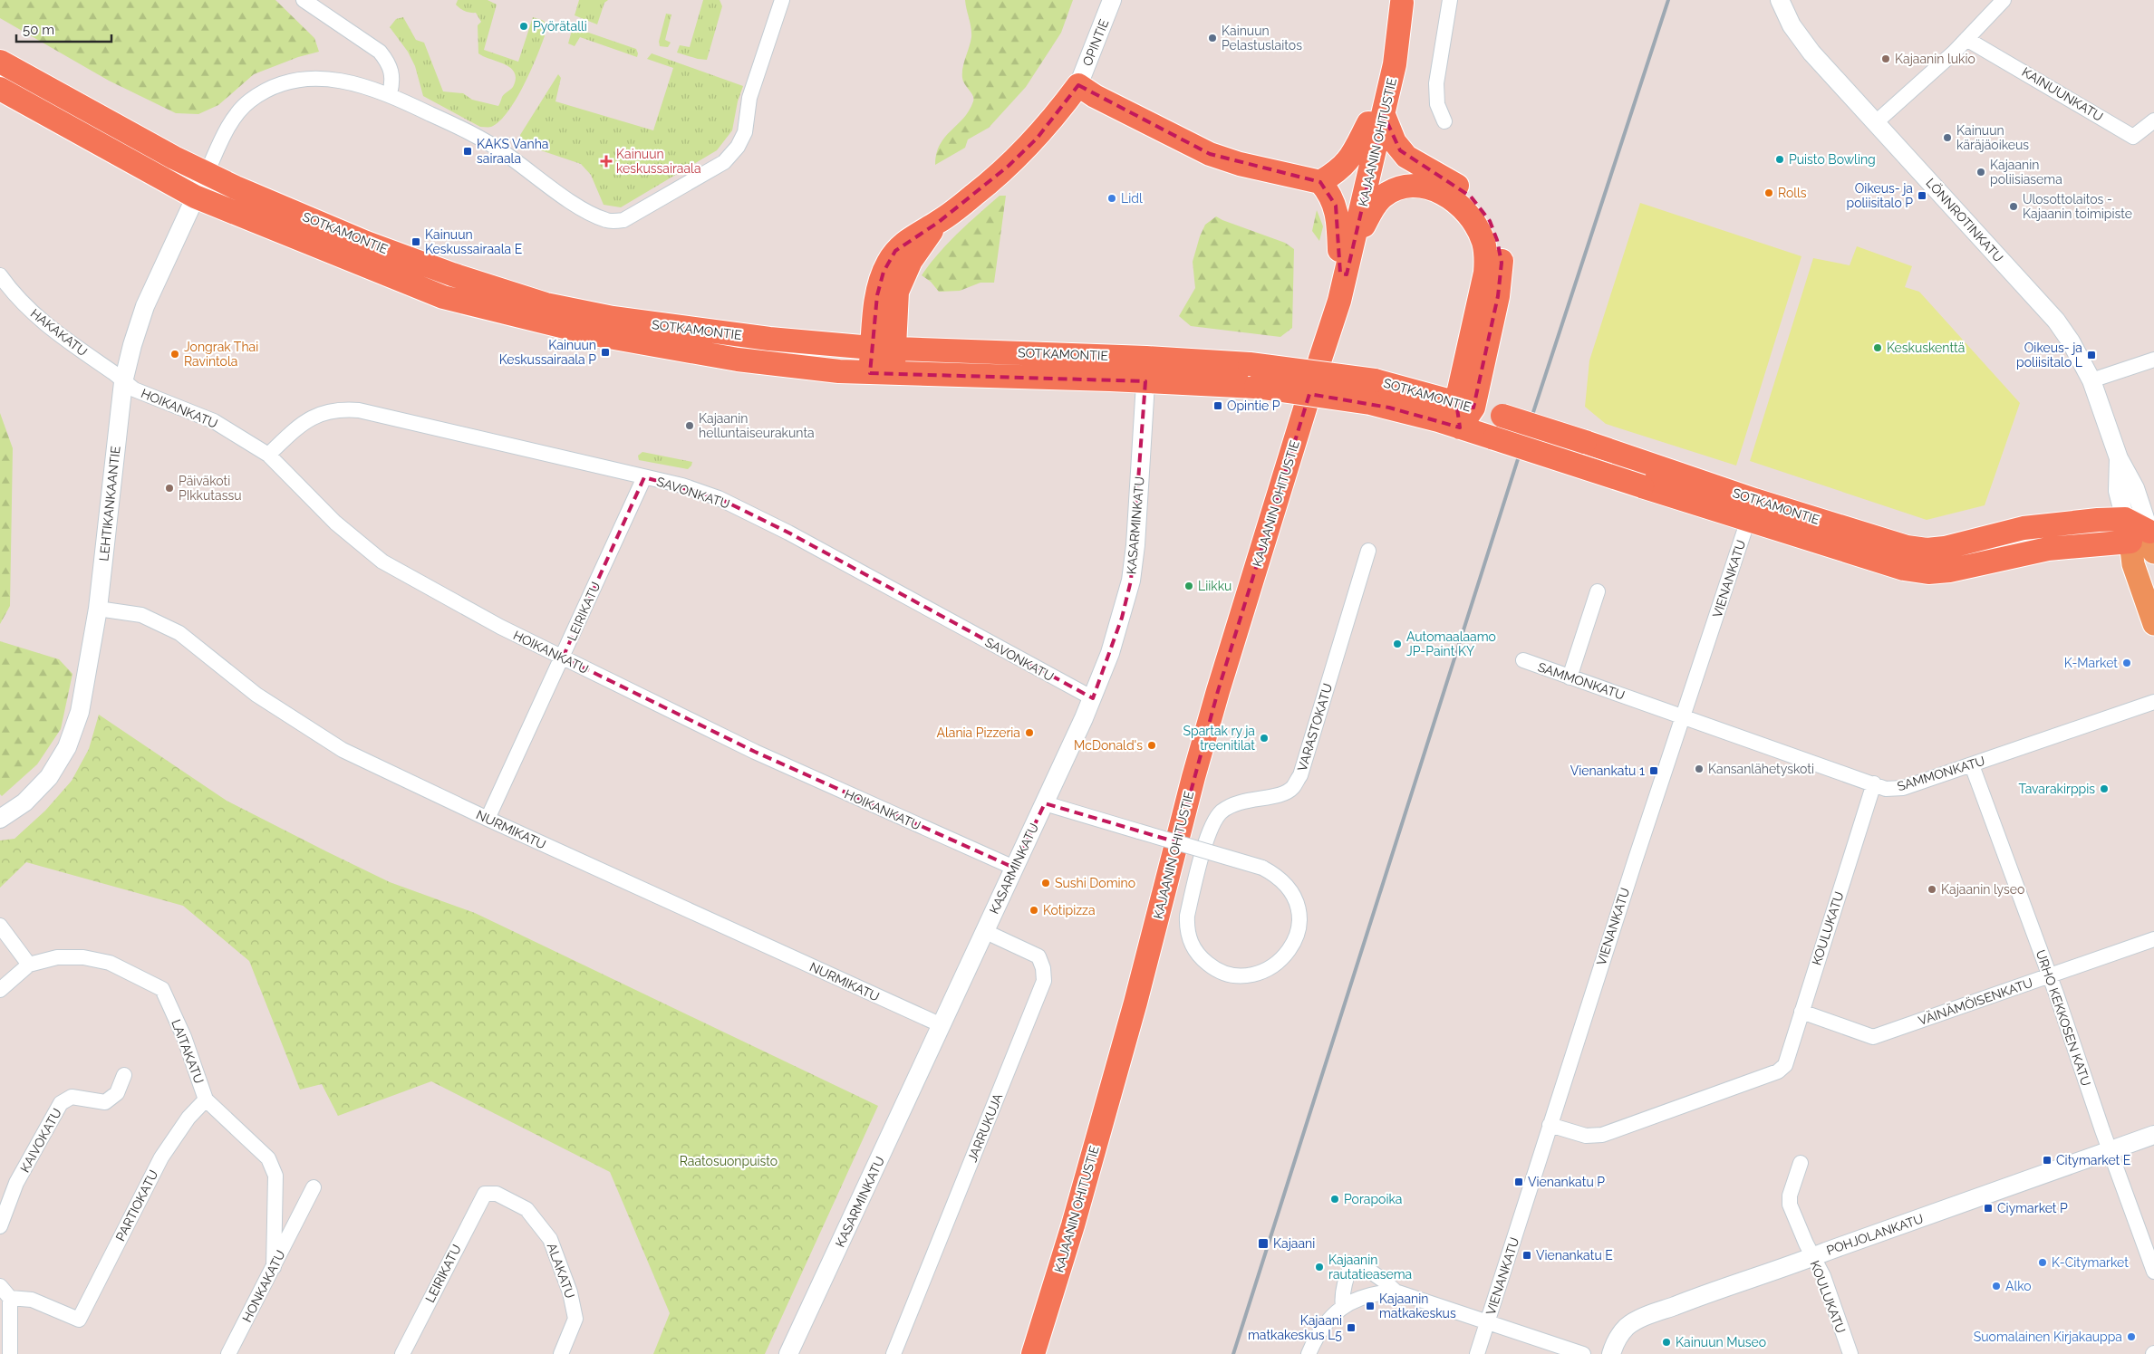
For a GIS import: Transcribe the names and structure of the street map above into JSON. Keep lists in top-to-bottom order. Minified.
{"streets":{"highway":["KAJAANIN OHITUSTIE","SOTKAMONTIE"],"main road":["LÖNNROTINKATU"],"street":["OPINTIE","KAINUUNKATU","HAKAKATU","HOIKANKATU","SAVONKATU","LEHTIKANKAANTIE","KASARMINKATU","VIENANKATU","LEIRIKATU","SAMMONKATU","VARASTOKATU","NURMIKATU","KOULUKATU","VÄINÄMÖISENKATU","URHO KEKKOSEN KATU","LAITAKATU","JARRUKUJA","KAIVOKATU","PARTIOKATU","POHJOLANKATU","ALAKATU","HONKAKATU"]},"crossings":[["LÖNNROTINKATU","SOTKAMONTIE"],["SOTKAMONTIE","LEHTIKANKAANTIE"],["SOTKAMONTIE","KASARMINKATU"],["SOTKAMONTIE","VIENANKATU"],["HAKAKATU","HOIKANKATU"],["HAKAKATU","LEHTIKANKAANTIE"],["HOIKANKATU","SAVONKATU"],["HOIKANKATU","LEHTIKANKAANTIE"],["HOIKANKATU","KASARMINKATU"],["HOIKANKATU","LEIRIKATU"],["SAVONKATU","KASARMINKATU"],["SAVONKATU","LEIRIKATU"],["LEHTIKANKAANTIE","NURMIKATU"],["KASARMINKATU","VARASTOKATU"],["KASARMINKATU","NURMIKATU"],["KASARMINKATU","JARRUKUJA"],["VIENANKATU","SAMMONKATU"],["VIENANKATU","KOULUKATU"],["LEIRIKATU","NURMIKATU"],["LEIRIKATU","ALAKATU"],["SAMMONKATU","KOULUKATU"],["SAMMONKATU","URHO KEKKOSEN KATU"],["KOULUKATU","VÄINÄMÖISENKATU"],["KOULUKATU","POHJOLANKATU"],["VÄINÄMÖISENKATU","URHO KEKKOSEN KATU"],["URHO KEKKOSEN KATU","POHJOLANKATU"],["LAITAKATU","PARTIOKATU"],["LAITAKATU","HONKAKATU"]],"parks":["Raatosuonpuisto"],"places":{"other":["Pyörätalli","Kainuun Pelastuslaitos","Kajaanin lukio","Kainuun käräjäoikeus","Puisto Bowling","Kajaanin poliisiasema","Rolls","Lidl","Ulosottolaitos - Kajaanin toimipiste","Keskuskenttä","Jongrak Thai Ravintola","Kajaanin helluntaiseurakunta","Päiväkoti PIkkutassu","Liikku","Automaalaamo JP-Paint KY","K-Market","Alania Pizzeria","Spartak ry ja treenitilat","McDonald's","Kansanlähetyskoti","Tavarakirppis","Sushi Domino","Kajaanin lyseo","Kotipizza","Porapoika","K-Citymarket","Kajaanin rautatieasema","Alko","Suomalainen Kirjakauppa","Kainuun Museo"],"transit":["KAKS Vanha sairaala","Oikeus- ja poliisitalo P","Kainuun Keskussairaala E","Kainuun Keskussairaala P","Oikeus- ja poliisitalo L","Opintie P","Vienankatu 1","Citymarket E","Vienankatu P","Ciymarket P","Kajaani","Vienankatu E","Kajaanin matkakeskus","Kajaani matkakeskus L5"],"health":["Kainuun keskussairaala"]},"scale_bar":"50 m"}
